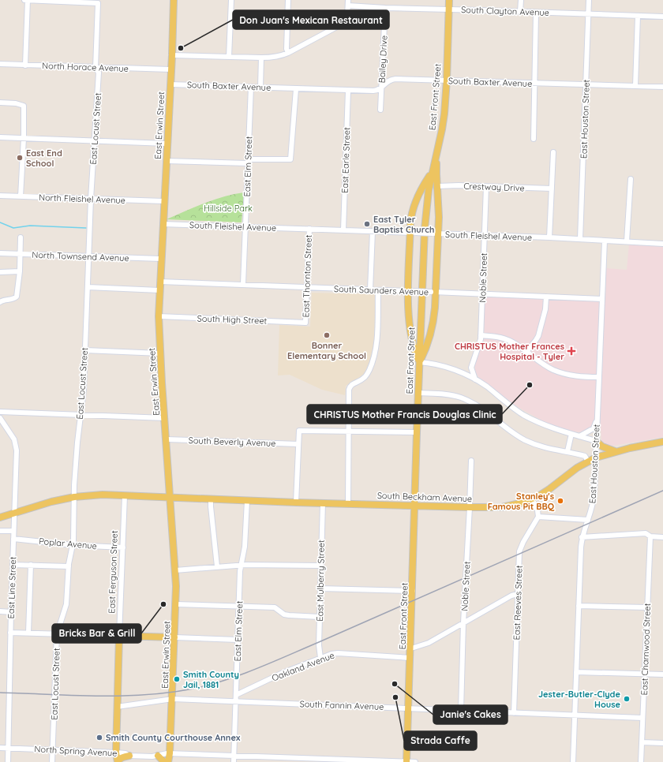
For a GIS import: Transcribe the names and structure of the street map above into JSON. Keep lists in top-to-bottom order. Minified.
{"streets":{"main road":["East Front Street","East Erwin Street","South Beckham Avenue","East Ferguson Street"],"street":["South Clayton Avenue","Bailey Drive","North Horace Avenue","South Baxter Avenue","East Houston Street","East Locust Street","East Earle Street","East Elm Street","Crestway Drive","North Fleishel Avenue","South Fleishel Avenue","North Townsend Avenue","East Thornton Street","Noble Street","South Saunders Avenue","South High Street","South Beverly Avenue","Poplar Avenue","East Mulberry Street","East Line Street","East Reeves Street","East Charnwood Street","Oakland Avenue","South Fannin Avenue","North Spring Avenue"]},"crossings":[["South Clayton Avenue","Bailey Drive"],["South Clayton Avenue","East Front Street"],["South Clayton Avenue","East Houston Street"],["Bailey Drive","South Baxter Avenue"],["North Horace Avenue","East Erwin Street"],["North Horace Avenue","East Locust Street"],["South Baxter Avenue","East Front Street"],["South Baxter Avenue","East Houston Street"],["South Baxter Avenue","East Erwin Street"],["South Baxter Avenue","East Earle Street"],["South Baxter Avenue","East Elm Street"],["East Front Street","South Beckham Avenue"],["East Front Street","Oakland Avenue"],["East Front Street","South Fannin Avenue"],["East Front Street","North Spring Avenue"],["East Houston Street","South Fleishel Avenue"],["East Houston Street","South Saunders Avenue"],["East Houston Street","South Beckham Avenue"],["East Houston Street","South Fannin Avenue"],["East Erwin Street","North Fleishel Avenue"],["East Erwin Street","South Fleishel Avenue"],["East Erwin Street","North Townsend Avenue"],["East Erwin Street","South Saunders Avenue"],["East Erwin Street","South High Street"],["East Erwin Street","South Beverly Avenue"],["East Erwin Street","South Beckham Avenue"],["East Erwin Street","South Fannin Avenue"],["East Erwin Street","North Spring Avenue"],["East Locust Street","North Fleishel Avenue"],["East Locust Street","North Townsend Avenue"],["East Locust Street","South Beckham Avenue"],["East Locust Street","Poplar Avenue"],["East Locust Street","North Spring Avenue"],["East Earle Street","South Fleishel Avenue"],["East Elm Street","South Fleishel Avenue"],["East Elm Street","South Saunders Avenue"],["East Elm Street","South Beckham Avenue"],["East Elm Street","Oakland Avenue"],["East Elm Street","South Fannin Avenue"],["East Elm Street","North Spring Avenue"],["Crestway Drive","Noble Street"],["South Fleishel Avenue","East Thornton Street"],["South Fleishel Avenue","Noble Street"],["East Thornton Street","South Saunders Avenue"],["East Thornton Street","South High Street"],["Noble Street","South Saunders Avenue"],["Noble Street","South Beckham Avenue"],["Noble Street","South Fannin Avenue"],["South Beckham Avenue","East Ferguson Street"],["South Beckham Avenue","East Mulberry Street"],["South Beckham Avenue","East Line Street"],["Poplar Avenue","East Ferguson Street"],["Poplar Avenue","East Line Street"],["East Ferguson Street","South Fannin Avenue"],["East Ferguson Street","North Spring Avenue"],["East Mulberry Street","Oakland Avenue"],["East Line Street","North Spring Avenue"],["East Reeves Street","South Fannin Avenue"],["East Charnwood Street","South Fannin Avenue"]],"parks":["Hillside Park"],"places":{"other":["Don Juan's Mexican Restaurant","East End School","East Tyler Baptist Church","Bonner Elementary School","CHRISTUS Mother Francis Douglas Clinic","Stanley's Famous Pit BBQ","Bricks Bar & Grill","Smith County Jail, 1881","Janie's Cakes","Strada Caffe","Jester-Butler-Clyde House","Smith County Courthouse Annex"],"health":["CHRISTUS Mother Frances Hospital - Tyler"]}}
